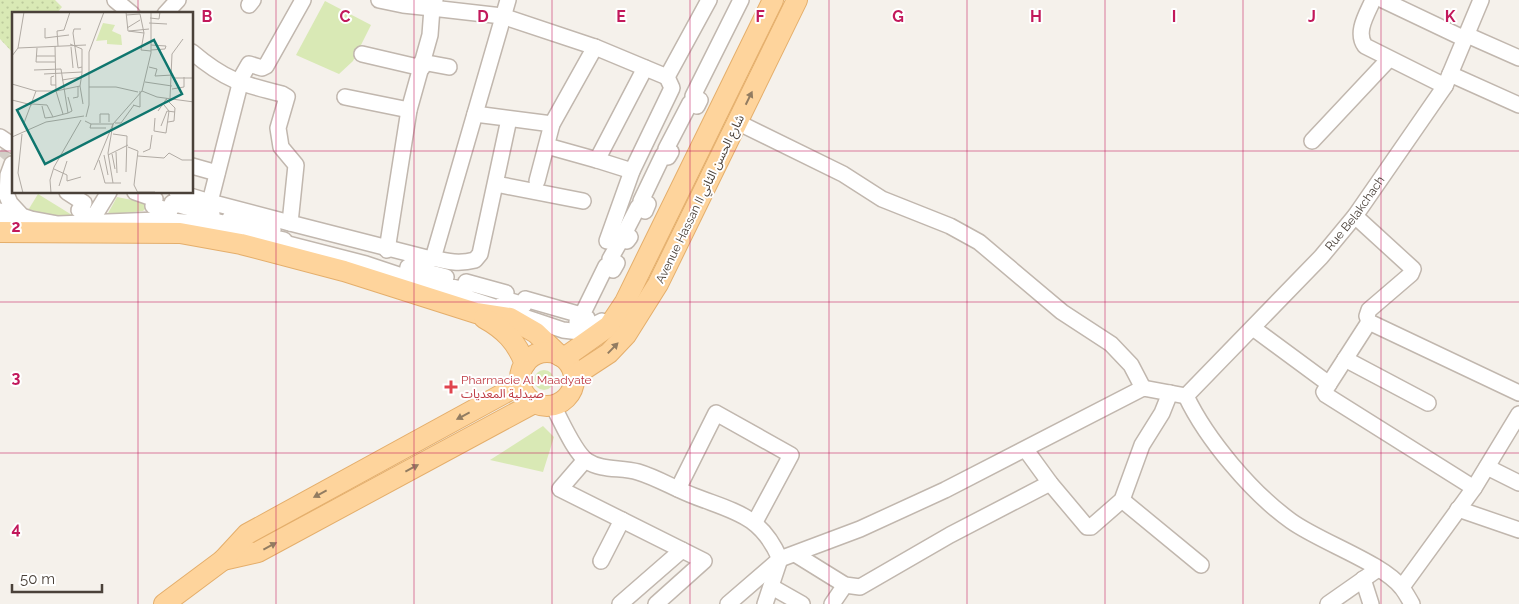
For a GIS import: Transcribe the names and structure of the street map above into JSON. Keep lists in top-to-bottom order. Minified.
{"streets":{"main road":["Avenue Hassan II شارع الحسن الثاني"],"street":["Rue Belakchach"]},"places":{"health":["Pharmacie Al Maadyate صيدلية المعديات"]},"scale_bar":"50 m","grid":{"columns":["B","C","D","E","F","G","H","I","J","K"],"rows":["2","3","4"]}}
